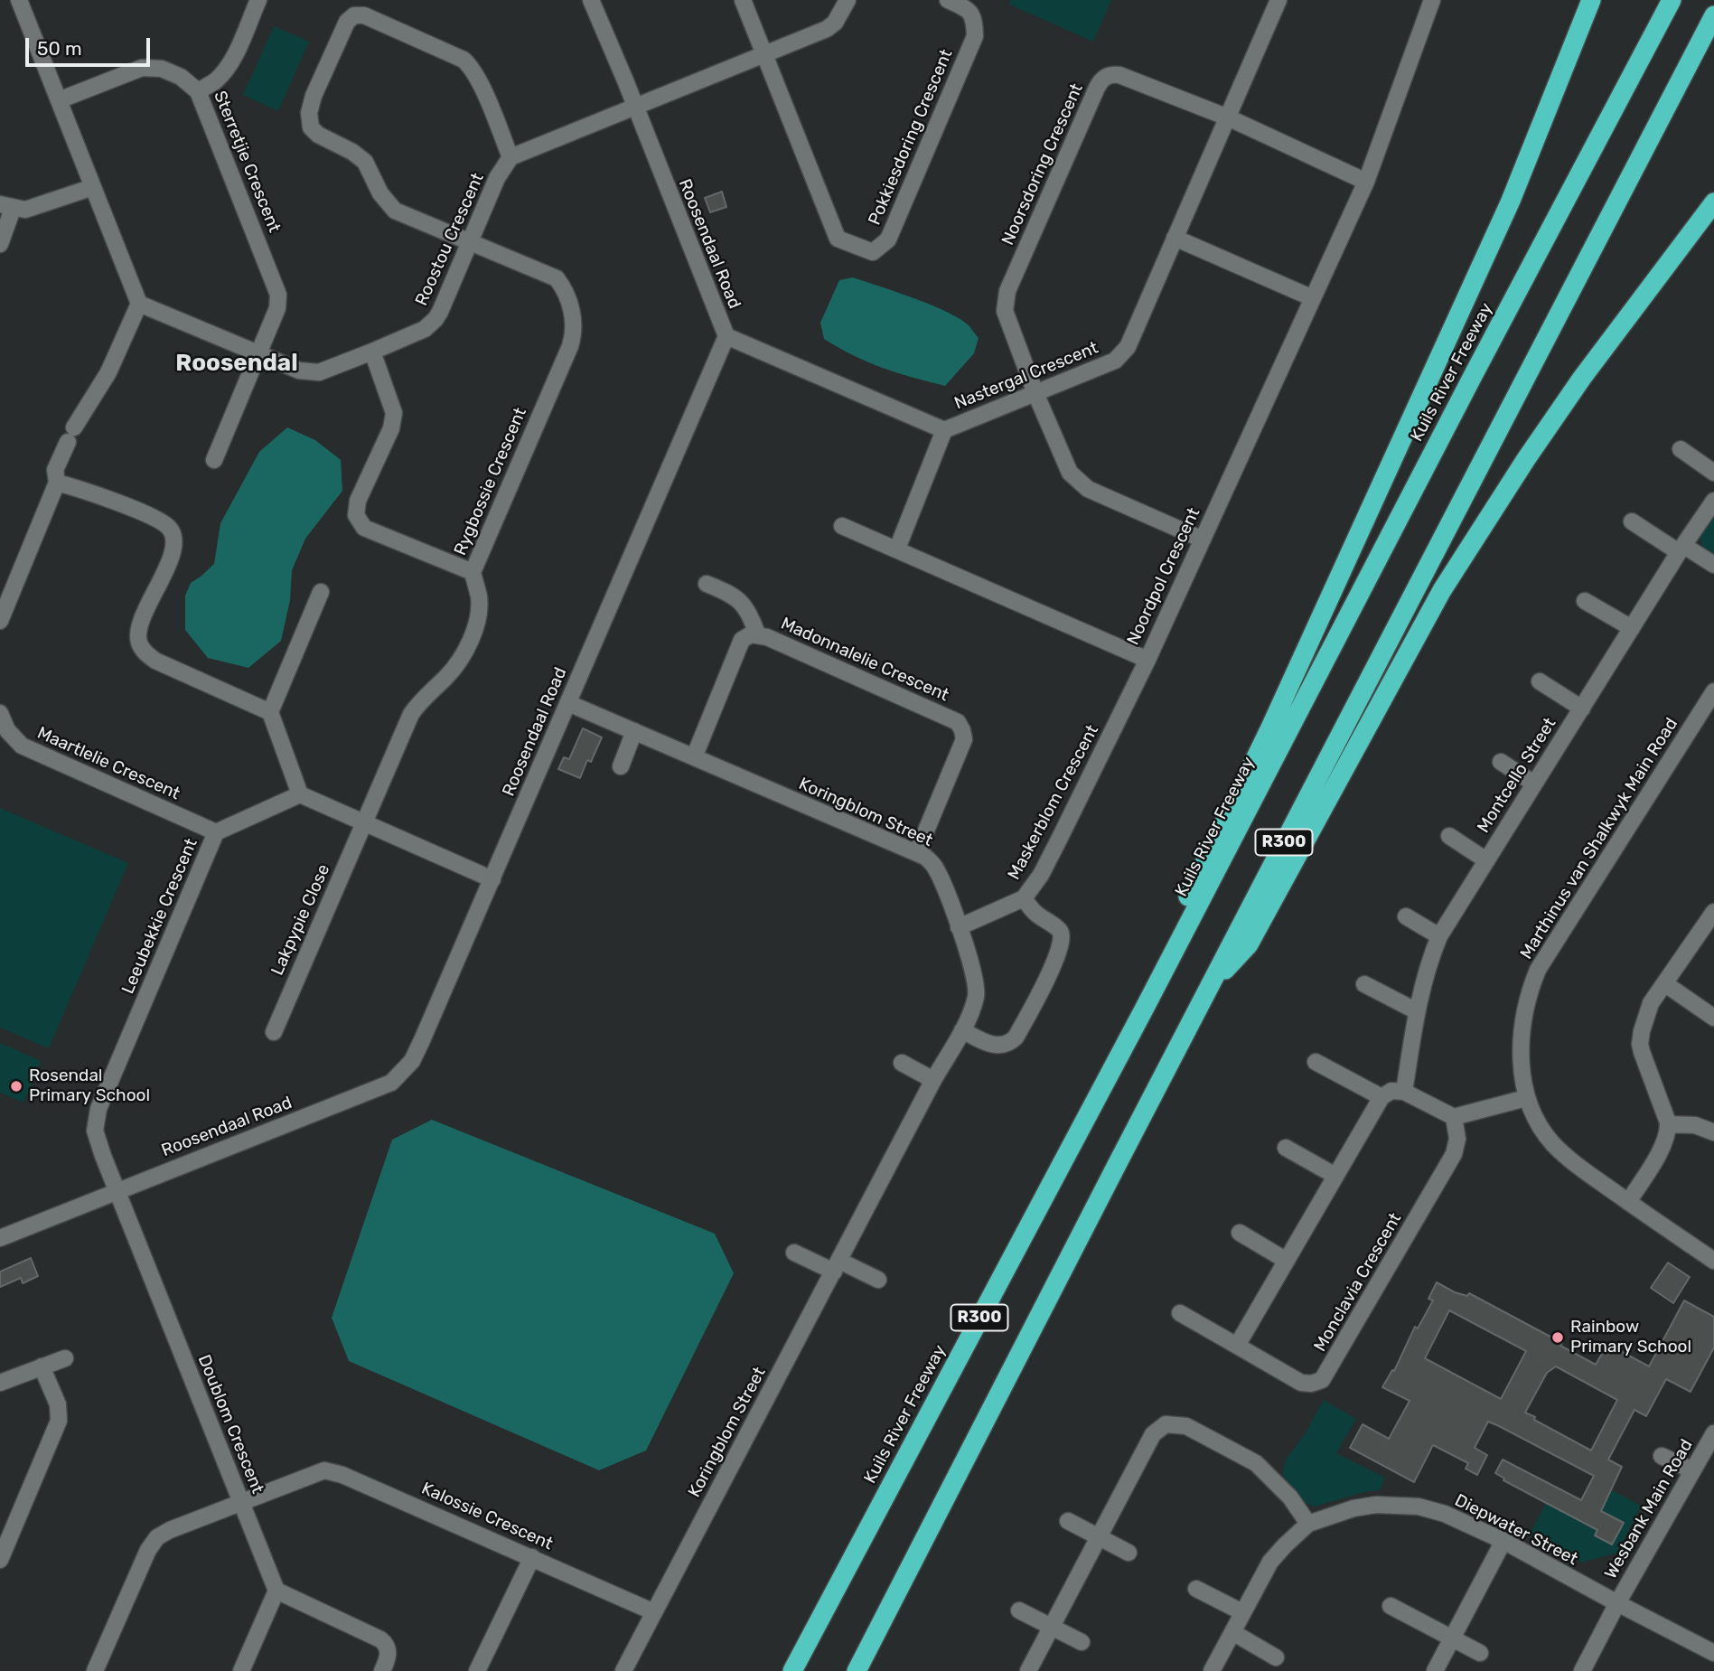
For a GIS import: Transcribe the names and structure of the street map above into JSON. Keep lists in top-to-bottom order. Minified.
{"streets":{"highway":["Kuils River Freeway","R300"],"street":["Pokkiesdoring Crescent","Sterretjie Crescent","Noorsdoring Crescent","Roostou Crescent","Roosendaal Road","Nastergal Crescent","Rygbossie Crescent","Noordpol Crescent","Madonnalelie Crescent","Maartlelie Crescent","Montcello Street","Maskerblom Crescent","Koringblom Street","Marthinus van Shalkwyk Main Road","Leeubekkie Crescent","Lakpypie Close","Monclavia Crescent","Doublom Crescent","Wesbank Main Road","Kalossie Crescent","Diepwater Street"]},"crossings":[["Sterretjie Crescent","Roostou Crescent"],["Noorsdoring Crescent","Nastergal Crescent"],["Roostou Crescent","Rygbossie Crescent"],["Roosendaal Road","Nastergal Crescent"],["Roosendaal Road","Koringblom Street"],["Roosendaal Road","Leeubekkie Crescent"],["Roosendaal Road","Doublom Crescent"],["Rygbossie Crescent","Lakpypie Close"],["Noordpol Crescent","Maskerblom Crescent"],["Madonnalelie Crescent","Koringblom Street"],["Maartlelie Crescent","Leeubekkie Crescent"],["Maskerblom Crescent","Koringblom Street"],["Koringblom Street","Kalossie Crescent"],["Leeubekkie Crescent","Doublom Crescent"],["Doublom Crescent","Kalossie Crescent"],["Wesbank Main Road","Diepwater Street"]],"districts":["Roosendal"],"places":["Rosendal Primary School","Rainbow Primary School"],"scale_bar":"50 m"}
